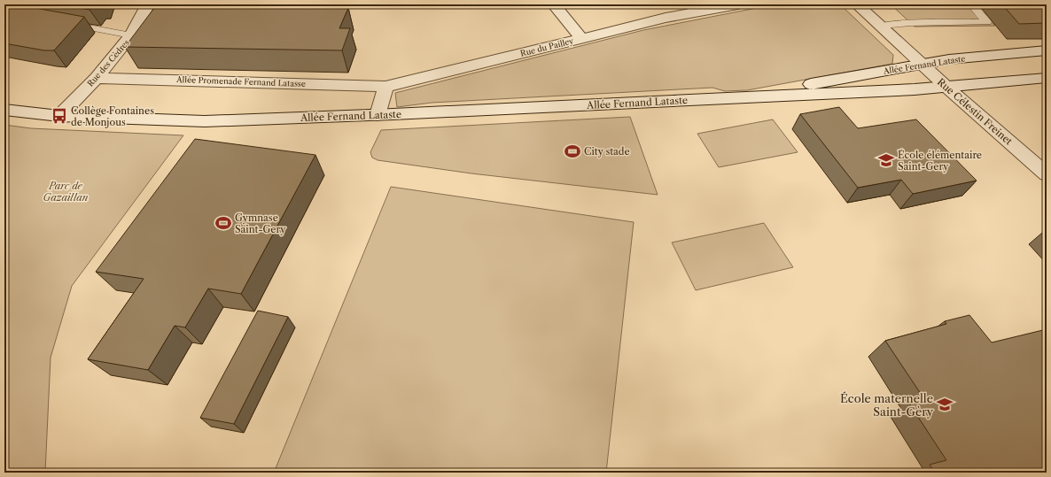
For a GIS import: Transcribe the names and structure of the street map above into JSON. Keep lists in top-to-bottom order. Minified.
{"streets":{"street":["Rue du Pailley","Rue des Cèdres","Allée Fernand Lataste","Allée Promenade Fernand Latasse","Rue Célestin Freinet"]},"crossings":[["Rue du Pailley","Allée Promenade Fernand Latasse"],["Rue des Cèdres","Allée Fernand Lataste"],["Rue des Cèdres","Allée Promenade Fernand Latasse"],["Allée Fernand Lataste","Rue Célestin Freinet"]],"parks":["Parc de Gazaillan"],"places":{"bus stop":["Collège Fontaines de Monjous"],"sports":["City stade","Gymnase Saint-Gery"],"school or university":["École élémentaire Saint-Gery","École maternelle Saint-Gèry"]}}
